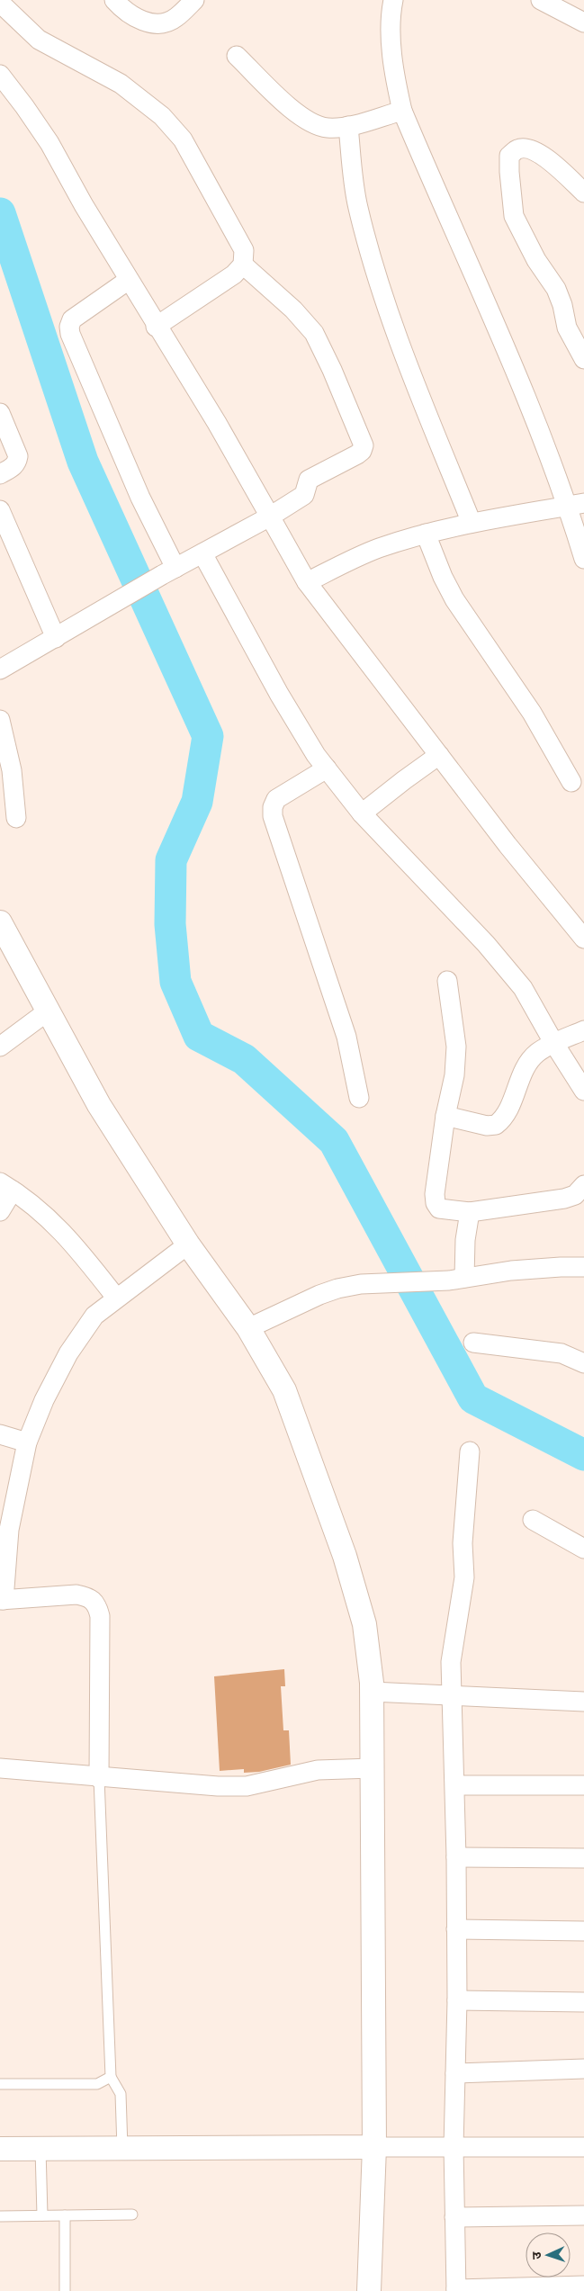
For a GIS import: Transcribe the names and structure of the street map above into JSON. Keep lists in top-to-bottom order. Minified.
{"north":"left"}
